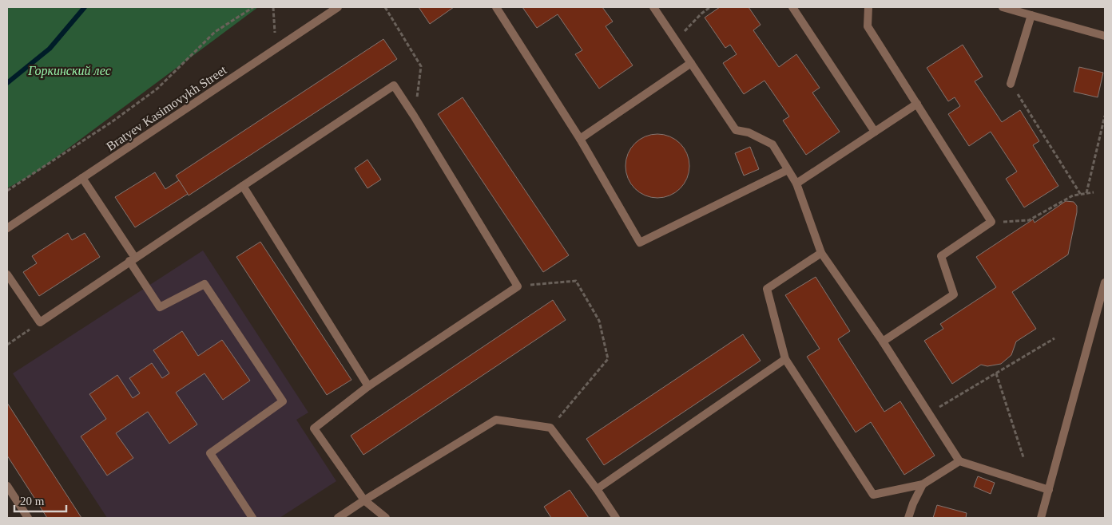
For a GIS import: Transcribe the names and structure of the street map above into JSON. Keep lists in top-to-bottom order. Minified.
{"streets":{"street":["Bratyev Kasimovykh Street"]},"parks":["Горкинский лес"],"scale_bar":"20 m"}
